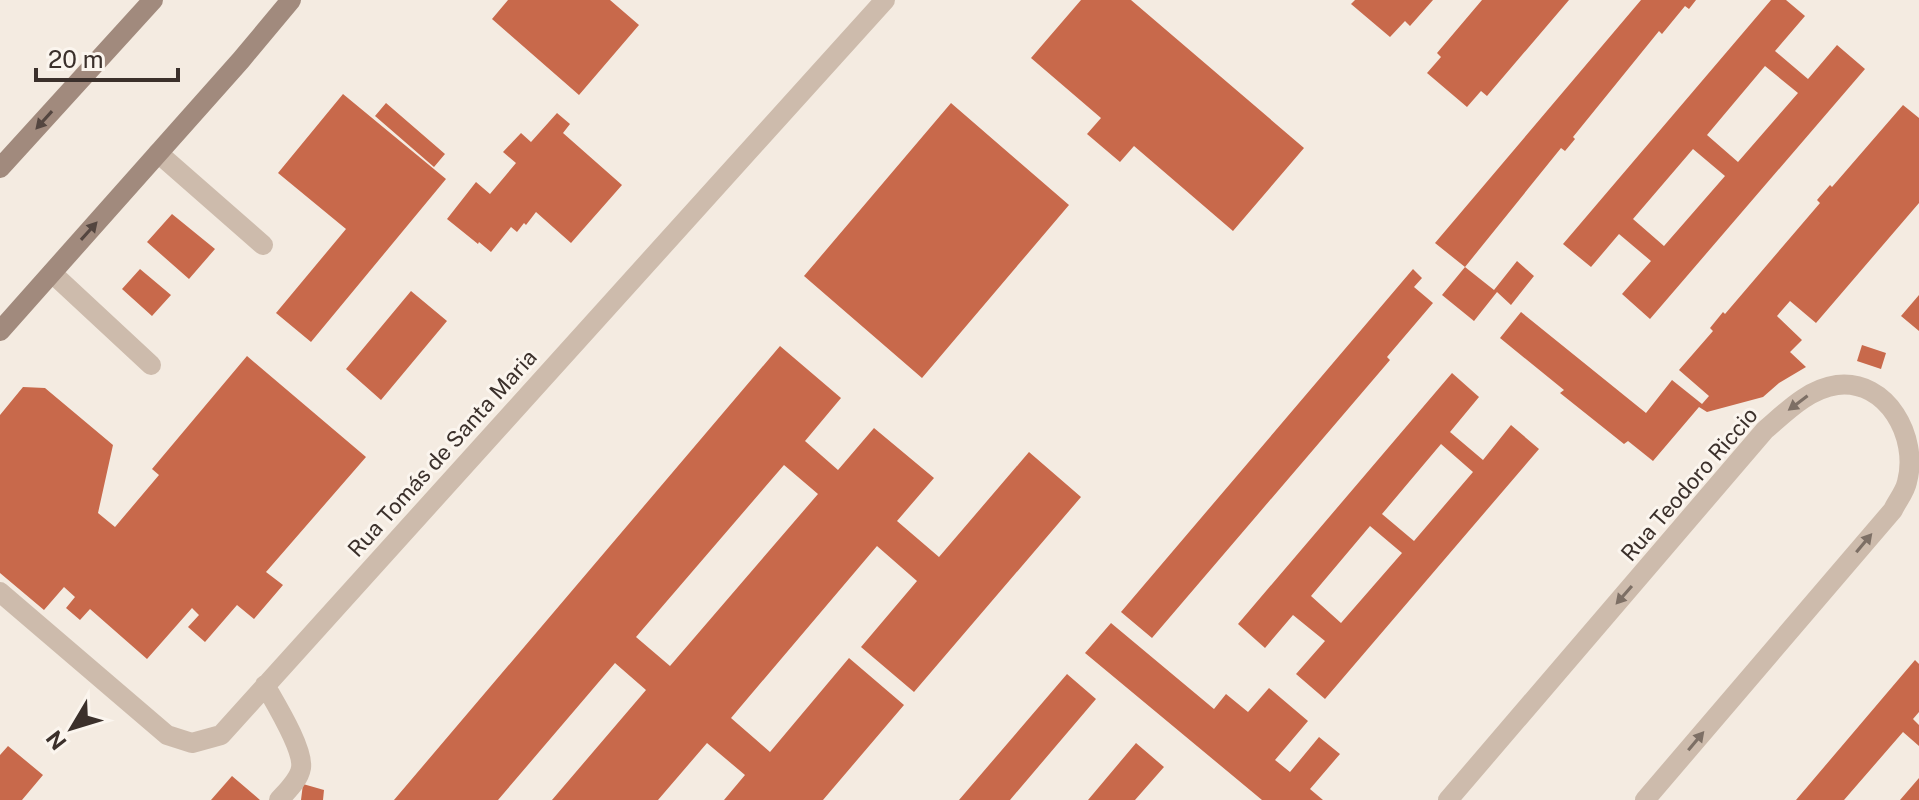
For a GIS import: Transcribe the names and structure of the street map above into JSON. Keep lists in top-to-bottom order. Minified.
{"streets":{"street":["Rua Tomás de Santa Maria","Rua Teodoro Riccio"]},"scale_bar":"20 m","north":"bottom left"}
